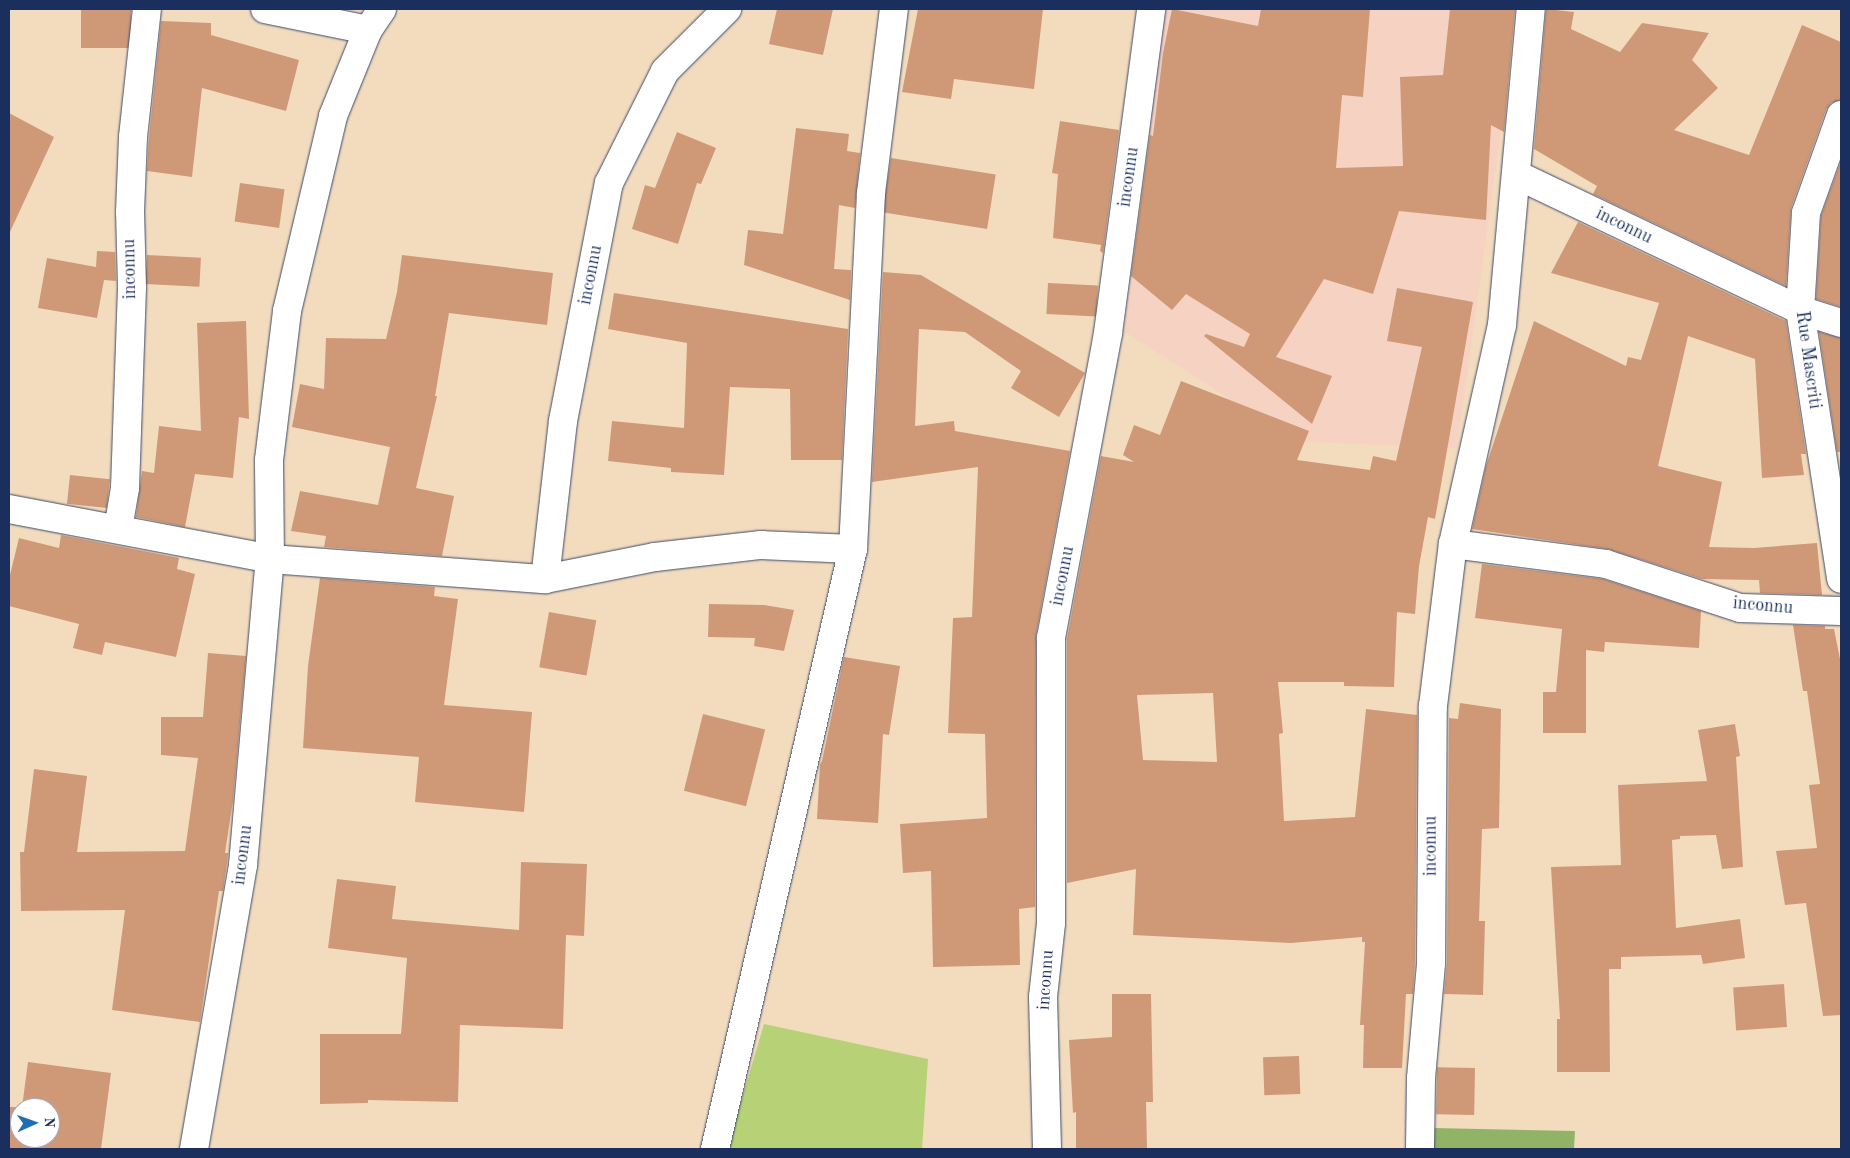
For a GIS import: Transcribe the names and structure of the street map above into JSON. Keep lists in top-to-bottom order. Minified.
{"streets":{"street":["inconnu","Rue Mascriti"]},"crossings":[["inconnu","Rue Mascriti"]],"north":"right"}
